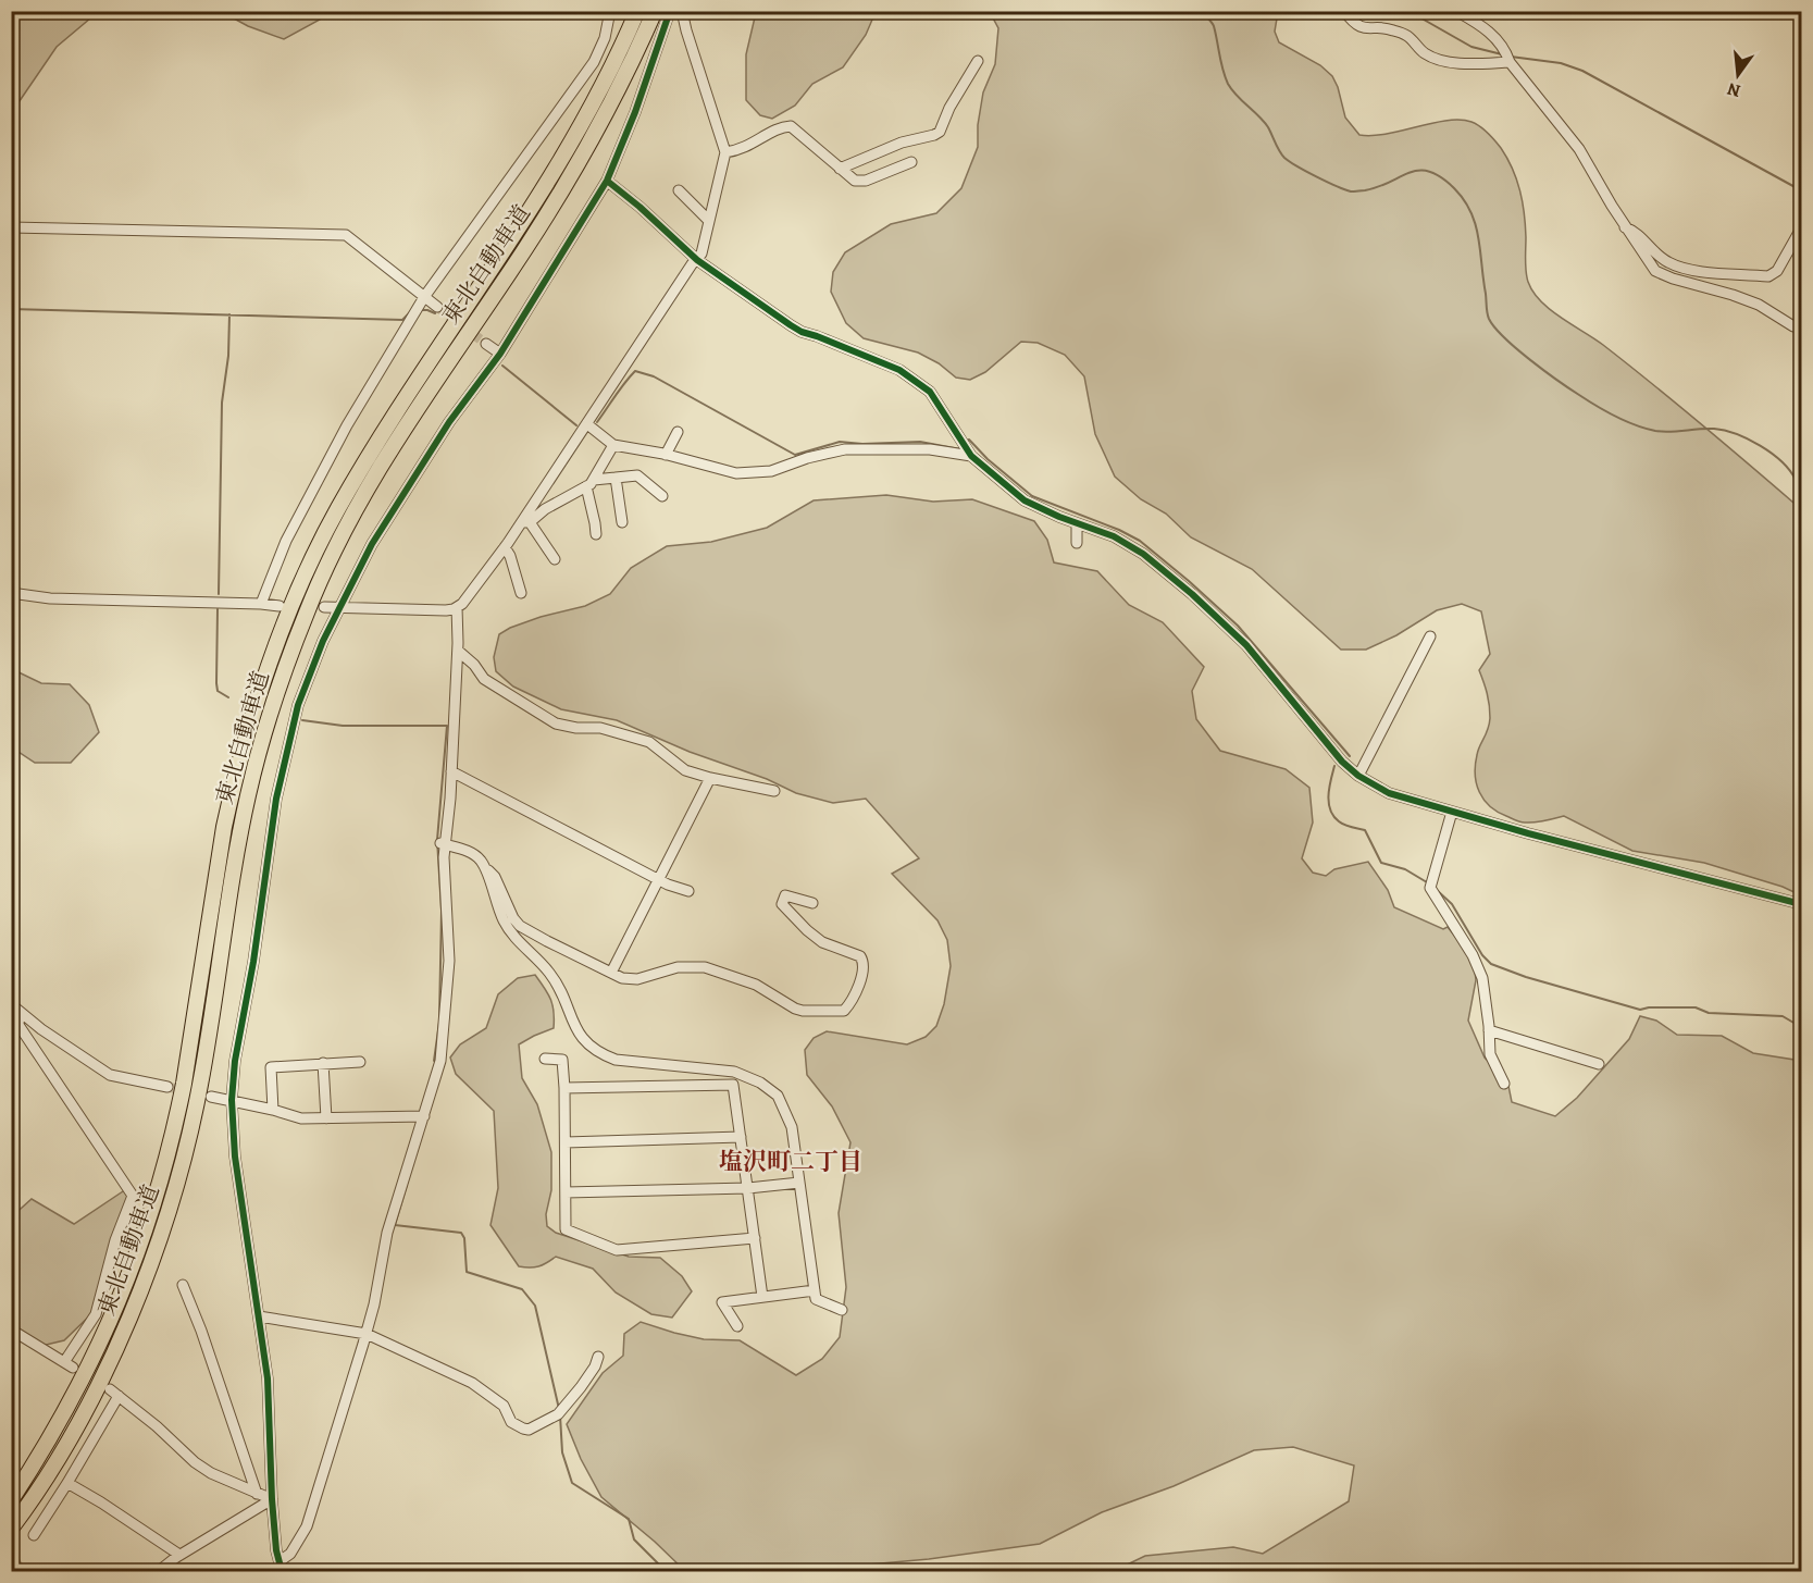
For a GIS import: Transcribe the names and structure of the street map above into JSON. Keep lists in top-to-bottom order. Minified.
{"streets":{"highway":["東北自動車道"]},"districts":["塩沢町二丁目"],"north":"bottom"}
